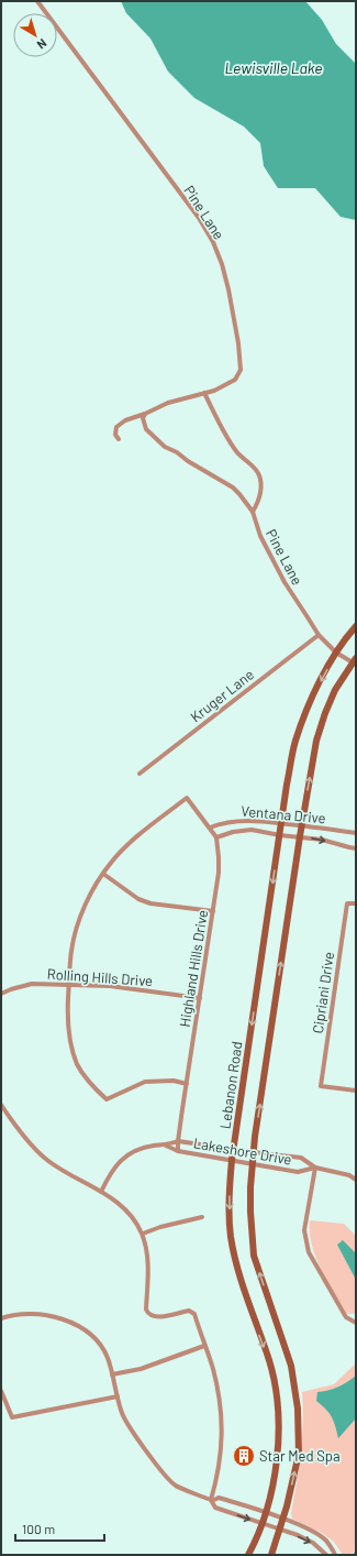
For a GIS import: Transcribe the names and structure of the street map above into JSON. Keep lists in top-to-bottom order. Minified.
{"streets":{"main road":["Lebanon Road"],"street":["Pine Lane","Kruger Lane","Ventana Drive","Highland Hills Drive","Rolling Hills Drive","Cipriani Drive","Lakeshore Drive"]},"crossings":[["Pine Lane","Kruger Lane"],["Pine Lane","Lebanon Road"],["Ventana Drive","Highland Hills Drive"],["Ventana Drive","Lebanon Road"],["Highland Hills Drive","Rolling Hills Drive"],["Highland Hills Drive","Lakeshore Drive"],["Lebanon Road","Lakeshore Drive"]],"water":["Lewisville Lake"],"places":{"building":["Star Med Spa"]},"scale_bar":"100 m","north":"bottom right"}
